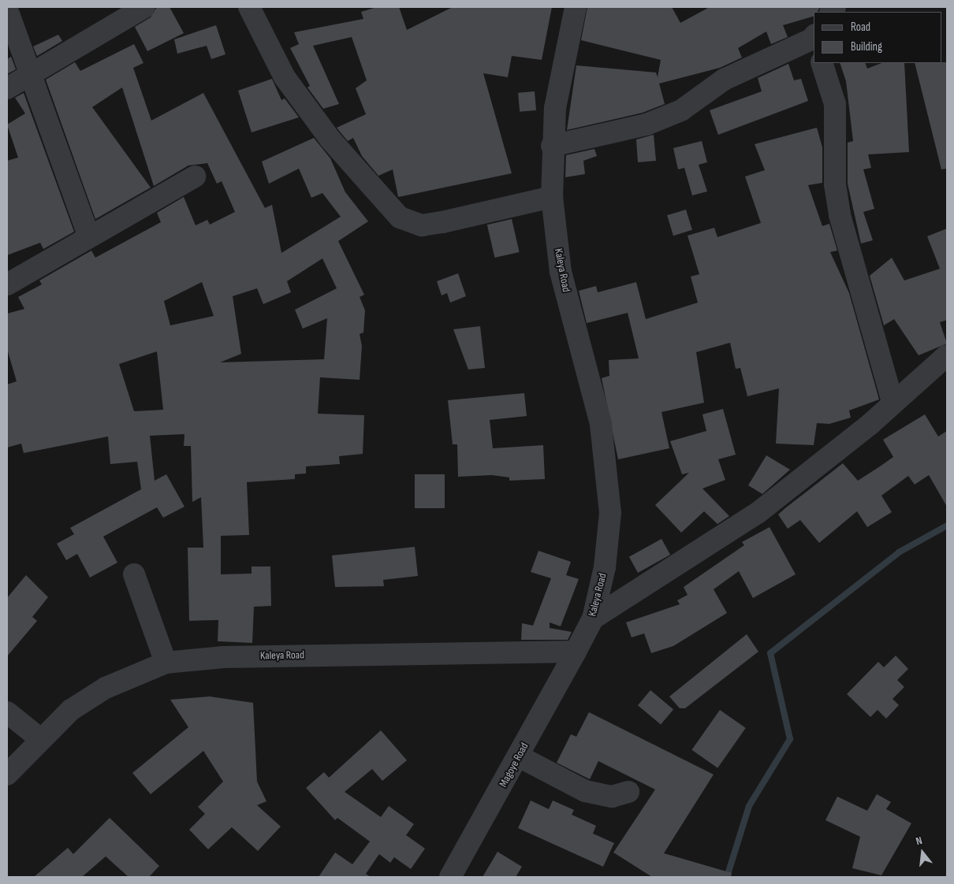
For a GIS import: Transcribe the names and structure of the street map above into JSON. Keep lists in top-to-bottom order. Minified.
{"streets":{"street":["Kaleya Road","Magoye Road"]},"crossings":[["Kaleya Road","Magoye Road"]],"legend":["Road","Building"],"north":"top"}
